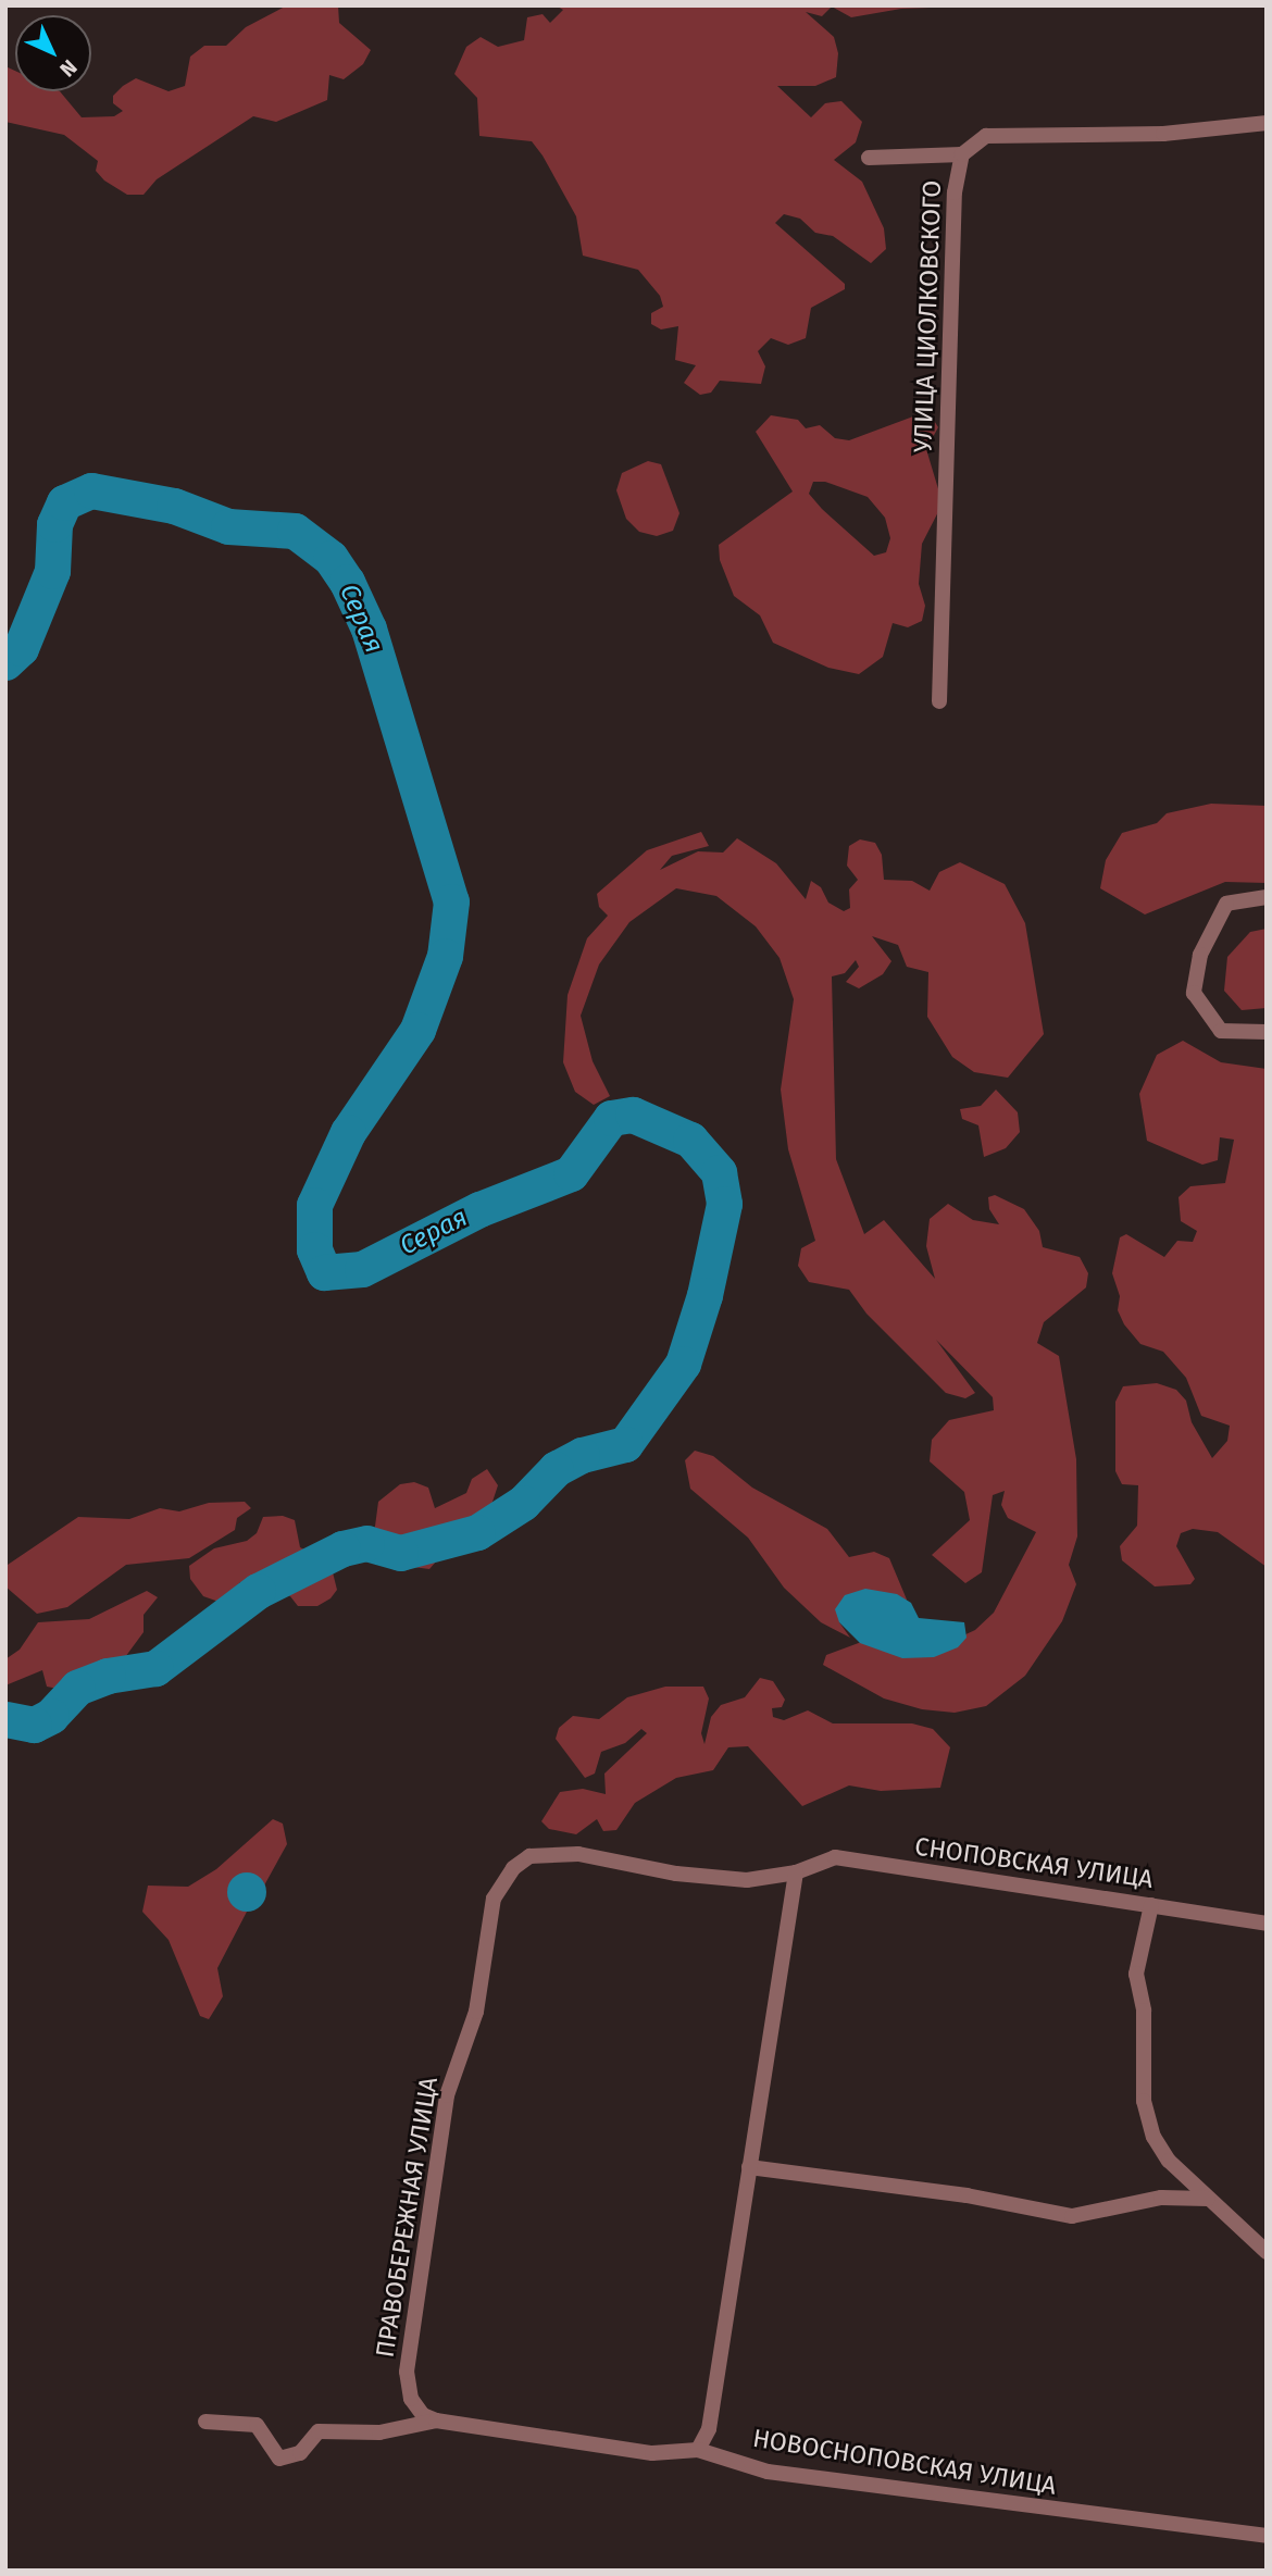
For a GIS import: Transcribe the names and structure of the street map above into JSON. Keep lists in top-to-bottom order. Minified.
{"streets":{"street":["УЛИЦА ЦИОЛКОВСКОГО","СНОПОВСКАЯ УЛИЦА","ПРАВОБЕРЕЖНАЯ УЛИЦА","НОВОСНОПОВСКАЯ УЛИЦА"]},"crossings":[["СНОПОВСКАЯ УЛИЦА","ПРАВОБЕРЕЖНАЯ УЛИЦА"],["ПРАВОБЕРЕЖНАЯ УЛИЦА","НОВОСНОПОВСКАЯ УЛИЦА"]],"water":["Серая"],"north":"bottom right"}
